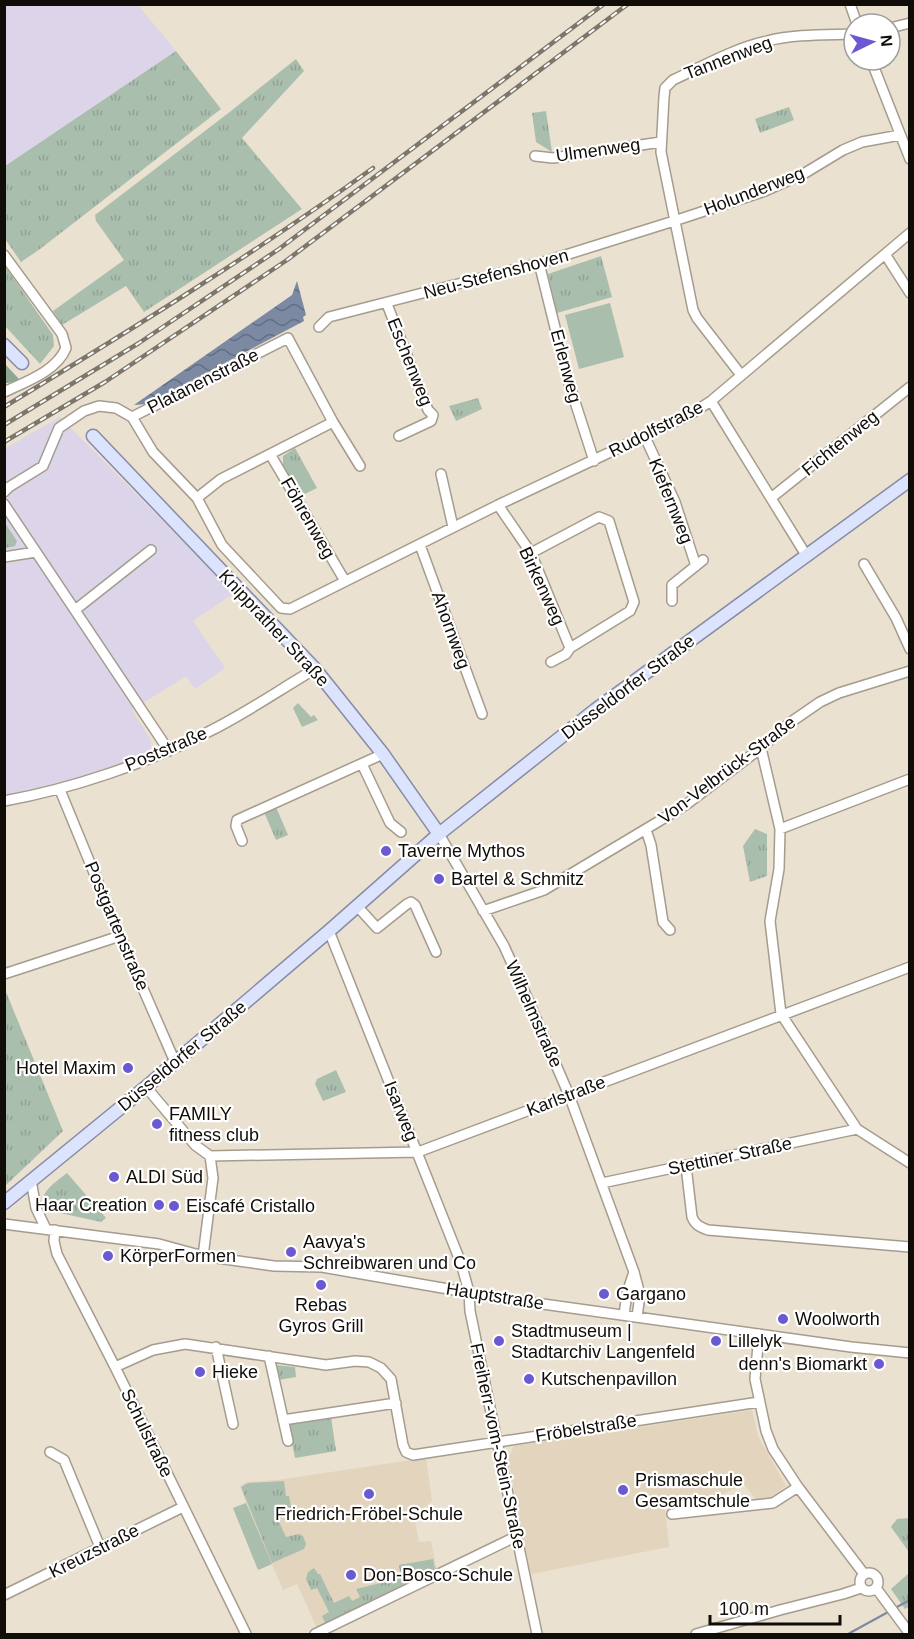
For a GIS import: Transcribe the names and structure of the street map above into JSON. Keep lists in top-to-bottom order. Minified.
{"streets":{"main road":["Knipprather Straße","Düsseldorfer Straße"],"street":["Tannenweg","Ulmenweg","Holunderweg","Neu-Stefenshoven","Eschenweg","Erlenweg","Platanenstraße","Rudolfstraße","Fichtenweg","Kiefernweg","Föhrenweg","Birkenweg","Ahornweg","Poststraße","Von-Velbrück-Straße","Postgartenstraße","Wilhelmstraße","Karlstraße","Isarweg","Stettiner Straße","Hauptstraße","Fröbelstraße","Schulstraße","Freiherr-vom-Stein-Straße","Kreuzstraße"]},"crossings":[["Tannenweg","Ulmenweg"],["Holunderweg","Neu-Stefenshoven"],["Neu-Stefenshoven","Eschenweg"],["Erlenweg","Rudolfstraße"],["Platanenstraße","Rudolfstraße"],["Platanenstraße","Föhrenweg"],["Rudolfstraße","Kiefernweg"],["Rudolfstraße","Birkenweg"],["Rudolfstraße","Ahornweg"],["Knipprather Straße","Düsseldorfer Straße"],["Knipprather Straße","Poststraße"],["Knipprather Straße","Wilhelmstraße"],["Düsseldorfer Straße","Postgartenstraße"],["Düsseldorfer Straße","Wilhelmstraße"],["Düsseldorfer Straße","Isarweg"],["Poststraße","Postgartenstraße"],["Von-Velbrück-Straße","Wilhelmstraße"],["Wilhelmstraße","Karlstraße"],["Wilhelmstraße","Stettiner Straße"],["Wilhelmstraße","Hauptstraße"],["Karlstraße","Isarweg"],["Isarweg","Hauptstraße"],["Isarweg","Freiherr-vom-Stein-Straße"],["Hauptstraße","Schulstraße"],["Hauptstraße","Freiherr-vom-Stein-Straße"],["Fröbelstraße","Freiherr-vom-Stein-Straße"],["Schulstraße","Kreuzstraße"]],"places":["Taverne Mythos","Bartel & Schmitz","Hotel Maxim","FAMILY fitness club","ALDI Süd","Haar Creation","Eiscafé Cristallo","Aavya's Schreibwaren und Co","KörperFormen","Rebas Gyros Grill","Gargano","Woolworth","Stadtmuseum | Stadtarchiv Langenfeld","Lillelyk","denn's Biomarkt","Hieke","Kutschenpavillon","Prismaschule Gesamtschule","Friedrich-Fröbel-Schule","Don-Bosco-Schule"],"scale_bar":"100 m","north":"right"}
